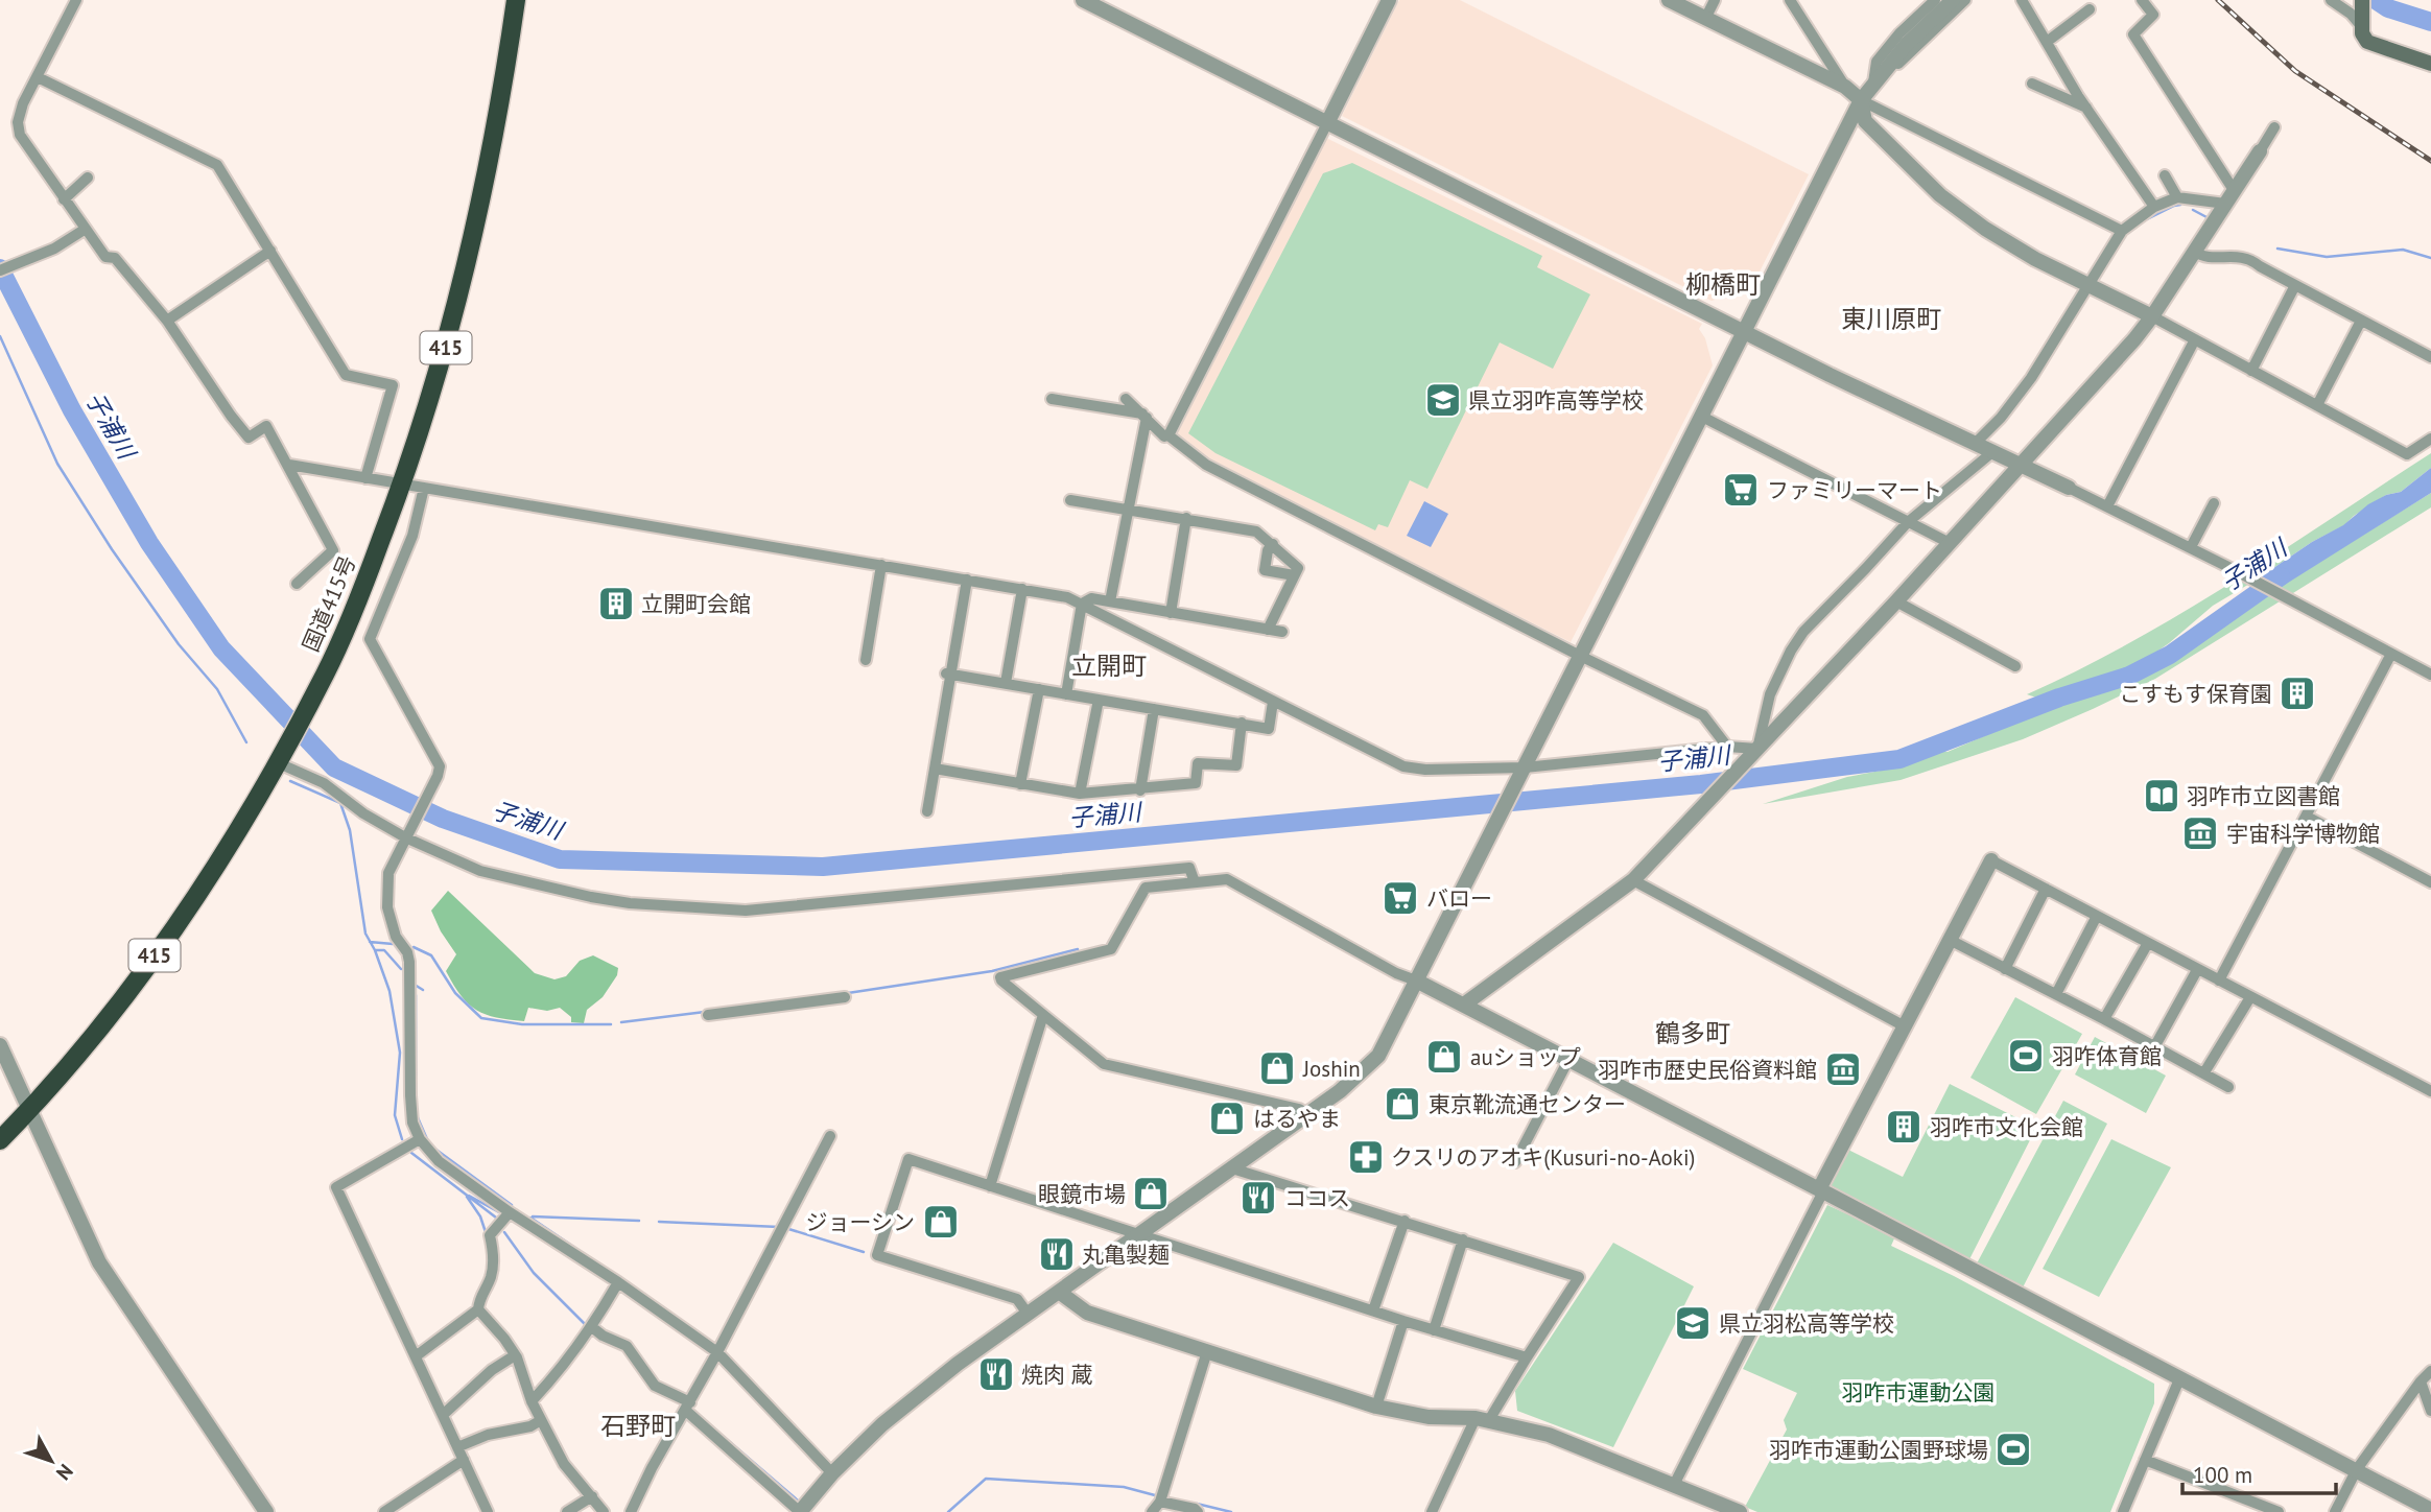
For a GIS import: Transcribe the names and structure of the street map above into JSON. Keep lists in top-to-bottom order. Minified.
{"streets":{"highway":["415","国道415号"]},"districts":["柳橋町","東川原町","立開町","鶴多町","石野町"],"water":["子浦川"],"parks":["羽咋市運動公園"],"places":{"school or university":["県立羽咋高等学校","県立羽松高等学校"],"supermarket":["ファミリーマート","バロー"],"building":["立開町会館","こすもす保育園","羽咋市文化会館"],"library":["羽咋市立図書館"],"museum":["宇宙科学博物館","羽咋市歴史民俗資料館"],"sports":["羽咋体育館","羽咋市運動公園野球場"],"shop":["auショップ","Joshin","東京靴流通センター","はるやま","眼鏡市場","ジョーシン"],"pharmacy":["クスリのアオキ(Kusuri-no-Aoki)"],"restaurant":["ココス","丸亀製麺","焼肉 蔵"]},"scale_bar":"100 m","north":"bottom right"}
